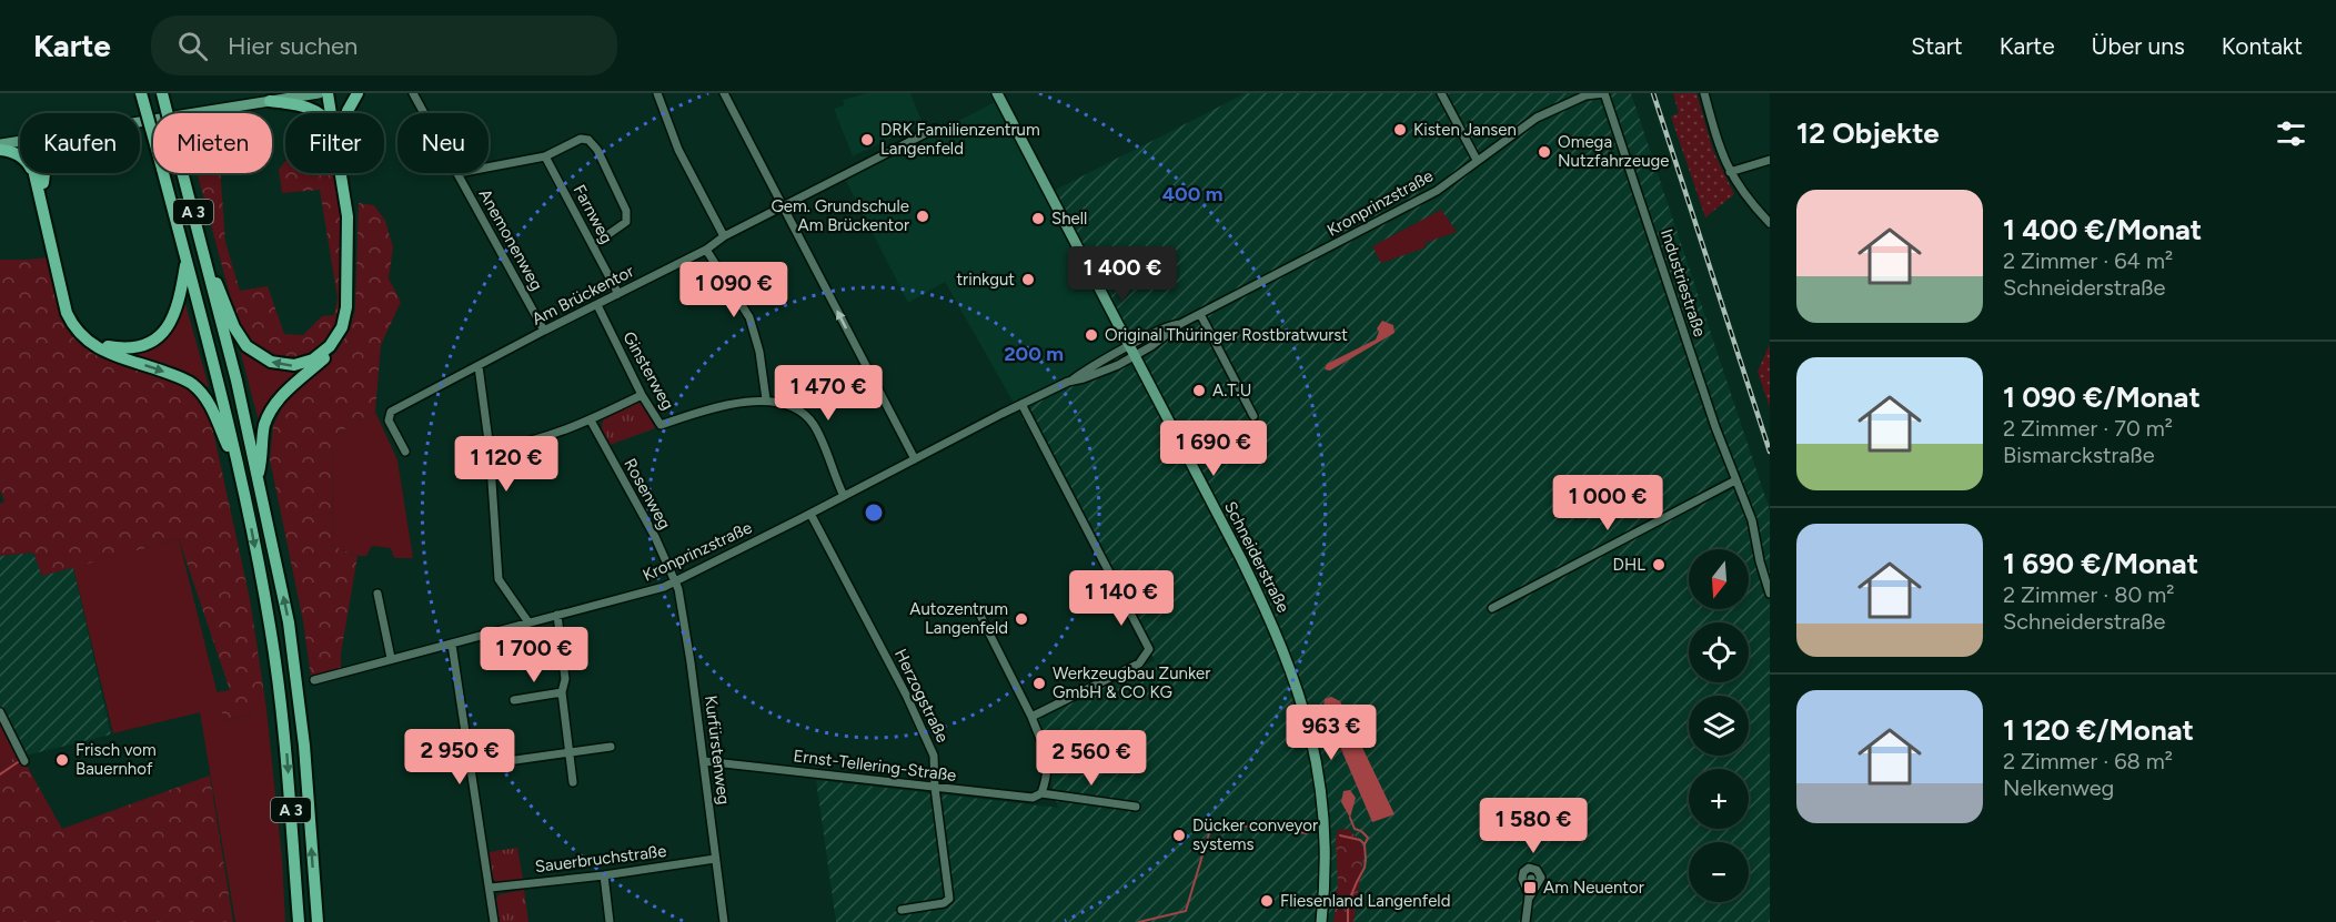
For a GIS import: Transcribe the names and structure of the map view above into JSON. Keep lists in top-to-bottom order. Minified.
{"streets":{"highway":["A 3"],"main road":["Schneiderstraße"],"street":["Kronprinzstraße","Farnweg","Anemonenweg","Industriestraße","Am Brückentor","Ginsterweg","Rosenweg","Herzogstraße","Kurfürstenweg","Ernst-Tellering-Straße","Sauerbruchstraße"]},"crossings":[["Kronprinzstraße","Industriestraße"],["Kronprinzstraße","Rosenweg"],["Kronprinzstraße","Schneiderstraße"],["Kronprinzstraße","Herzogstraße"],["Kronprinzstraße","Kurfürstenweg"],["Farnweg","Am Brückentor"],["Anemonenweg","Am Brückentor"],["Am Brückentor","Ginsterweg"],["Rosenweg","Kurfürstenweg"],["Herzogstraße","Ernst-Tellering-Straße"],["Kurfürstenweg","Ernst-Tellering-Straße"],["Kurfürstenweg","Sauerbruchstraße"]],"places":{"other":["Kisten Jansen","DRK Familienzentrum Langenfeld","Omega Nutzfahrzeuge","Gem. Grundschule Am Brückentor","Shell","trinkgut","Original Thüringer Rostbratwurst","A.T.U","DHL","Autozentrum Langenfeld","Werkzeugbau Zunker GmbH & CO KG","Frisch vom Bauernhof","Dücker conveyor systems","Fliesenland Langenfeld"],"transit":["Am Neuentor"]},"north":"bottom","page":{"header":"Karte","search":"Hier suchen","nav":["Start","Karte","Über uns","Kontakt"],"heading":"12 Objekte","chip":["Kaufen","Mieten","Filter","Neu"],"list":[{"name":"1 400 €/Monat","note":"2 Zimmer · 64 m² · Schneiderstraße"},{"name":"1 090 €/Monat","note":"2 Zimmer · 70 m² · Bismarckstraße"},{"name":"1 690 €/Monat","note":"2 Zimmer · 80 m² · Schneiderstraße"},{"name":"1 120 €/Monat","note":"2 Zimmer · 68 m² · Nelkenweg"}],"price":["1 400 €","1 090 €","1 470 €","1 690 €","1 120 €","1 000 €","1 140 €","1 700 €","963 €","2 950 €","2 560 €","1 580 €"],"map_buttons":["+","−"]},"rings":["400 m","200 m"]}
